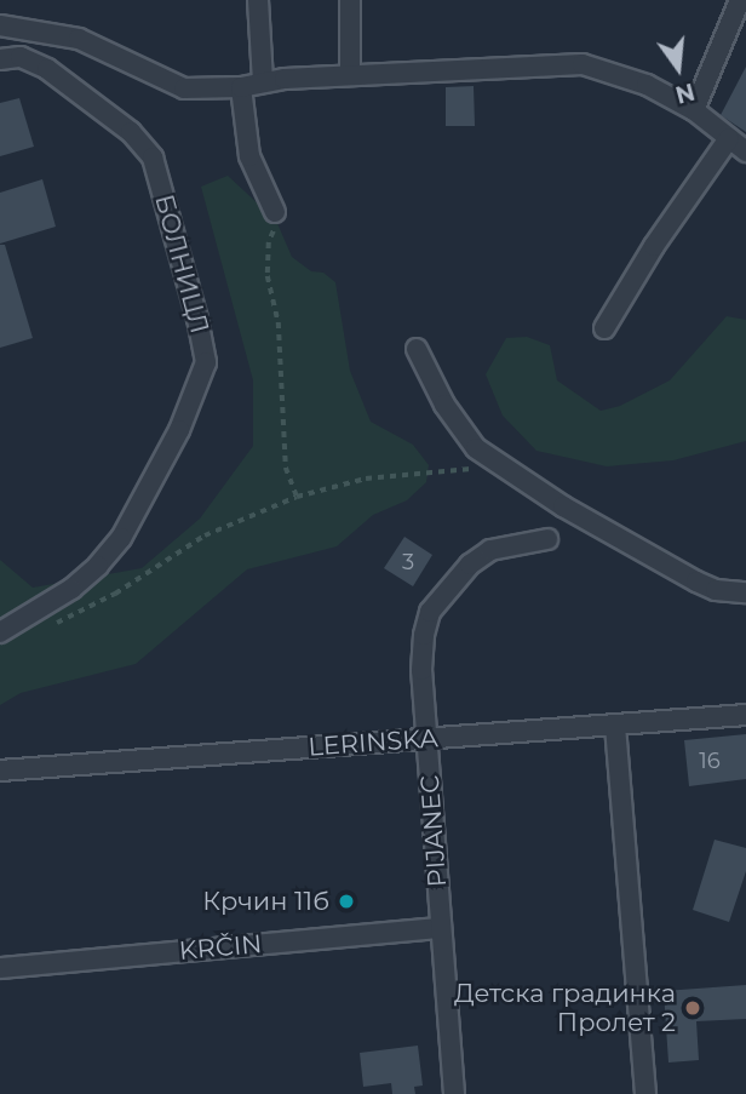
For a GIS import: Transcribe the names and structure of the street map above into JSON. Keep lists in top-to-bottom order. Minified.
{"streets":{"street":["БОЛНИЦЛ","LERINSKA","PIJANEC","KRČIN"]},"crossings":[["LERINSKA","PIJANEC"],["PIJANEC","KRČIN"]],"places":["Крчин 11б","Детска градинка Пролет 2"],"house_numbers":["3","16"],"north":"bottom"}
